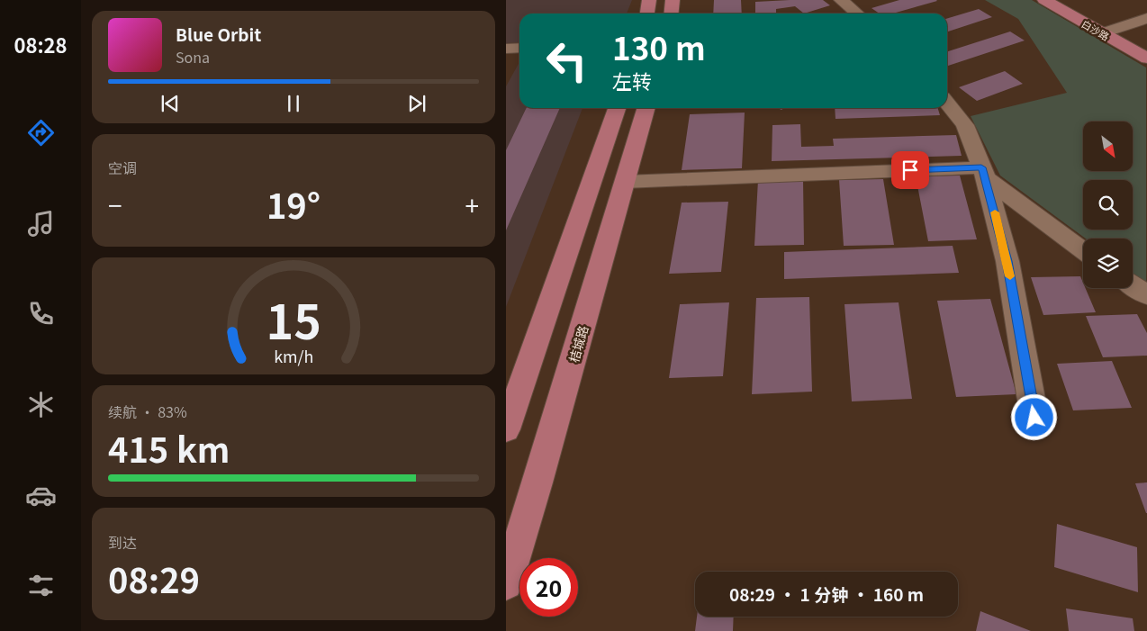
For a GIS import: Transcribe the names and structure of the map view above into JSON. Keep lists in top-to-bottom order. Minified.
{"streets":{"main road":["白沙路","桔城路"]},"north":"bottom right","page":{"tabs":"08:28","turn":["130 m","左转"],"song":["Blue Orbit","Sona"],"tile":["空调",["续航 · 83%","415 km"],["到达","08:29"]],"heat":["−","19°","+"],"limit":"20","trip":"08:29 · 1 分钟 · 160 m","gauge":["15","km/h"]}}
